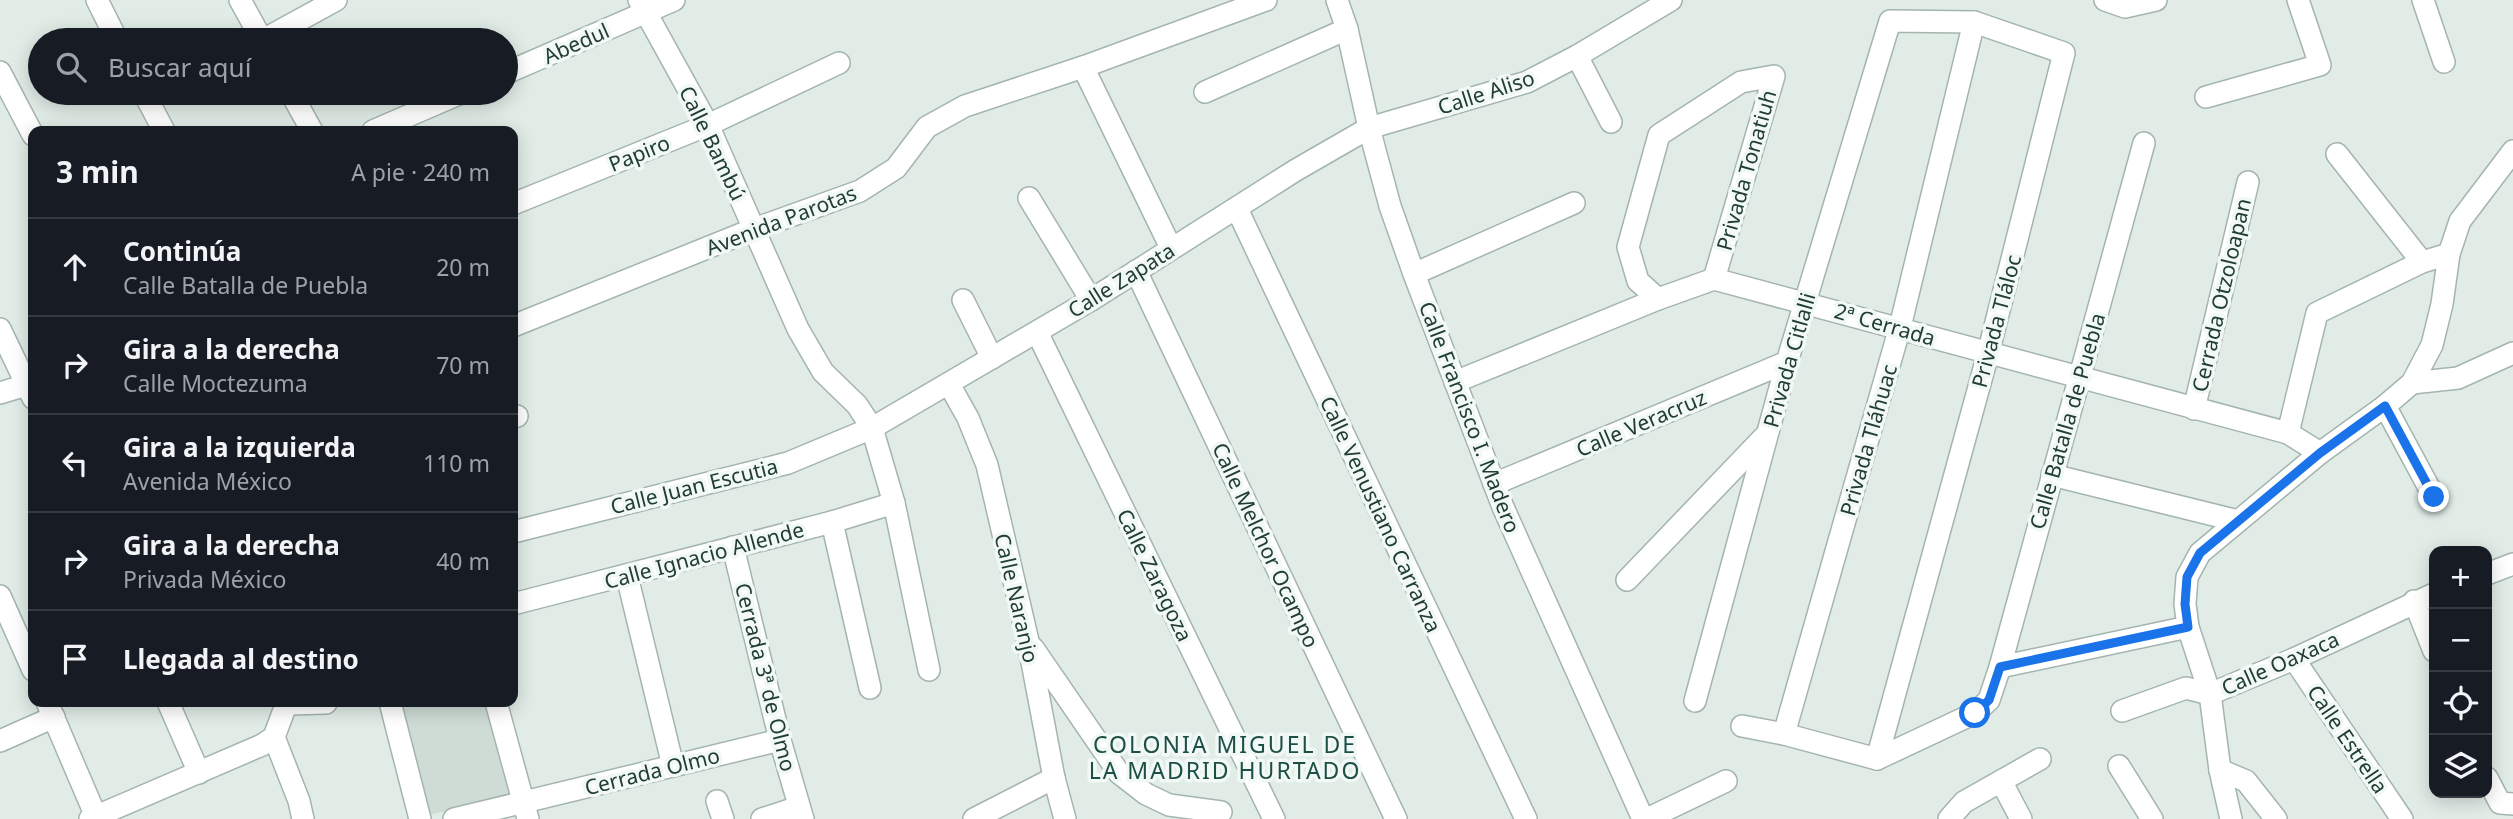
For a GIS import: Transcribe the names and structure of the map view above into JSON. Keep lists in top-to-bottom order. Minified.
{"streets":{"street":["Abedul","Calle Aliso","Calle Bambú","Papiro","Privada Tonatiuh","Avenida Parotas","Calle Zapata","Cerrada Otzoloapan","Privada Tláloc","2ª Cerrada","Privada Citlalli","Calle Francisco I. Madero","Calle Batalla de Puebla","Calle Veracruz","Privada Tláhuac","Calle Juan Escutia","Calle Venustiano Carranza","Calle Melchor Ocampo","Calle Ignacio Allende","Calle Zaragoza","Calle Naranjo","Calle Oaxaca","Cerrada 3ª de Olmo","Calle Estrella","Cerrada Olmo"]},"crossings":[["Abedul","Calle Bambú"],["Calle Aliso","Calle Zapata"],["Calle Aliso","Calle Francisco I. Madero"],["Calle Bambú","Papiro"],["Calle Bambú","Avenida Parotas"],["Calle Bambú","Calle Zapata"],["Calle Bambú","Calle Juan Escutia"],["Calle Bambú","Calle Ignacio Allende"],["Privada Tonatiuh","2ª Cerrada"],["Calle Zapata","Calle Francisco I. Madero"],["Calle Zapata","Calle Juan Escutia"],["Calle Zapata","Calle Venustiano Carranza"],["Calle Zapata","Calle Melchor Ocampo"],["Calle Zapata","Calle Zaragoza"],["Calle Zapata","Calle Naranjo"],["Cerrada Otzoloapan","2ª Cerrada"],["Privada Tláloc","2ª Cerrada"],["Privada Tláloc","Privada Citlalli"],["Privada Tláloc","Calle Batalla de Puebla"],["Privada Tláloc","Privada Tláhuac"],["2ª Cerrada","Privada Citlalli"],["2ª Cerrada","Calle Batalla de Puebla"],["2ª Cerrada","Privada Tláhuac"],["Privada Citlalli","Calle Veracruz"],["Calle Francisco I. Madero","Calle Veracruz"],["Calle Ignacio Allende","Cerrada 3ª de Olmo"],["Calle Oaxaca","Calle Estrella"],["Cerrada 3ª de Olmo","Cerrada Olmo"]],"districts":["COLONIA MIGUEL DE LA MADRID HURTADO"],"page":{"search":"Buscar aquí","heading":["3 min","A pie · 240 m"],"list":[["Continúa","Calle Batalla de Puebla","20 m"],["Gira a la derecha","Calle Moctezuma","70 m"],["Gira a la izquierda","Avenida México","110 m"],["Gira a la derecha","Privada México","40 m"],"Llegada al destino"],"map_buttons":["+","−"]}}
